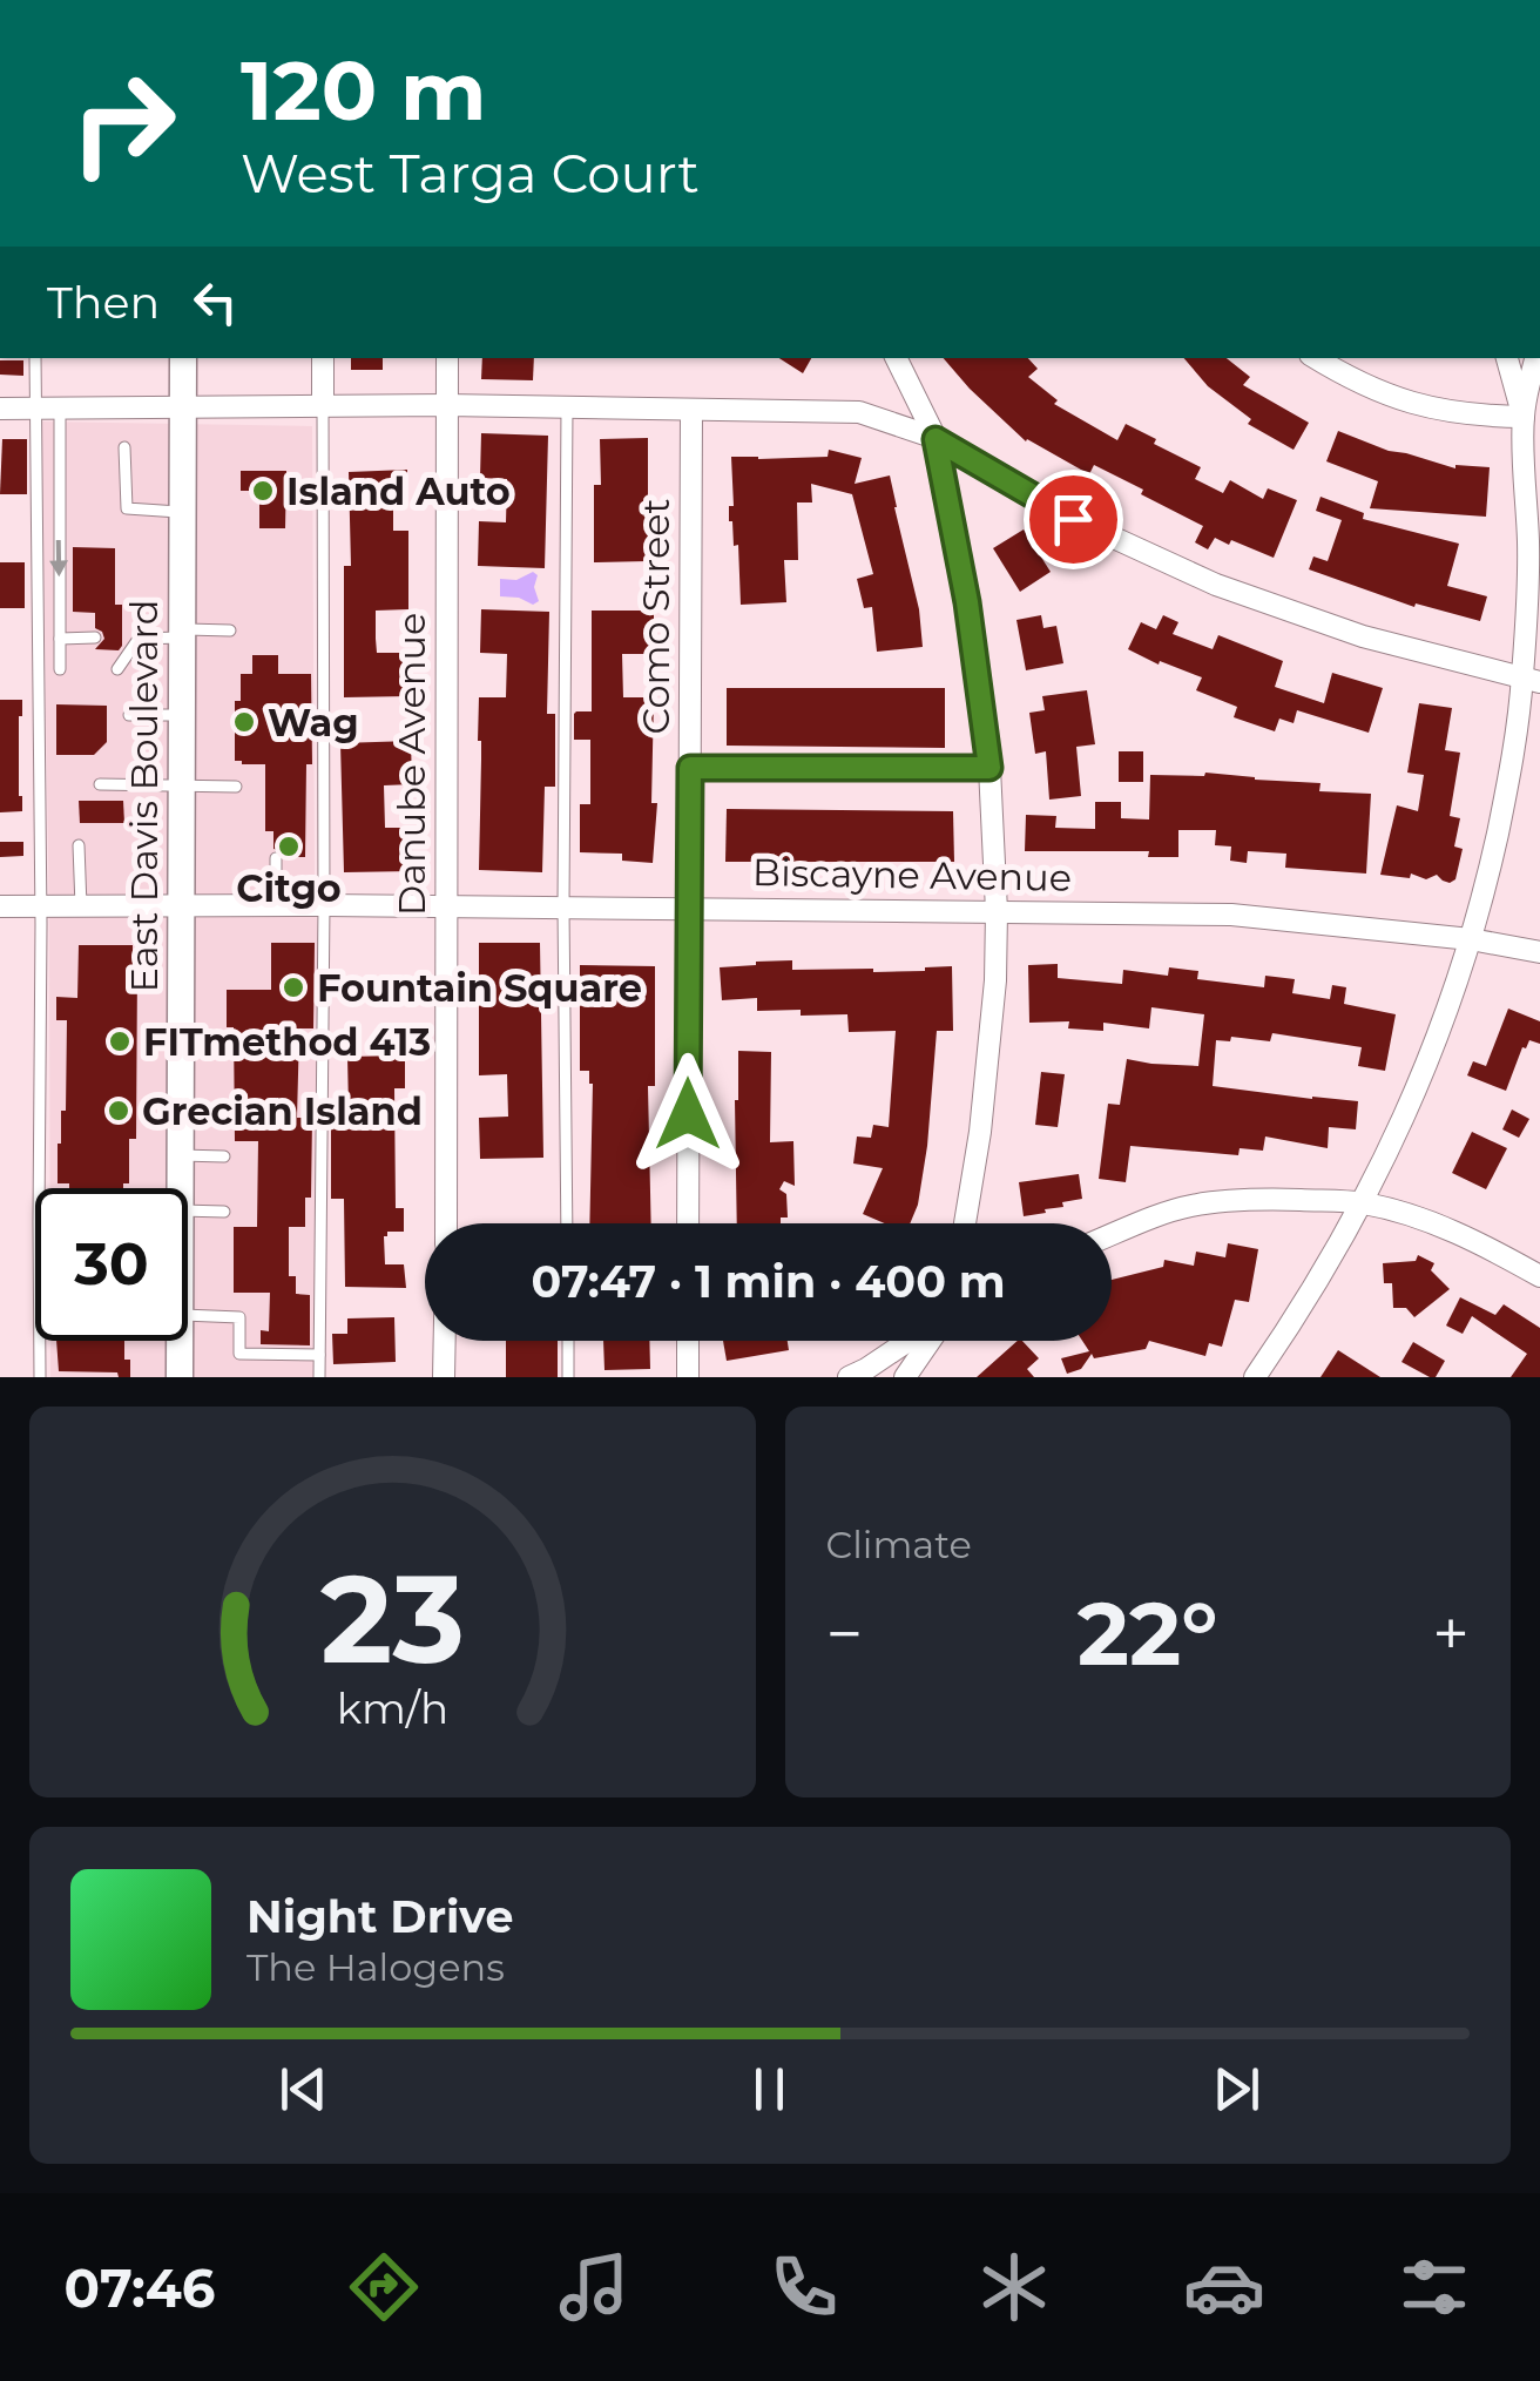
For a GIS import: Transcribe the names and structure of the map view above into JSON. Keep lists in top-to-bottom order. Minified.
{"streets":{"street":["Como Street","Danube Avenue","East Davis Boulevard","Biscayne Avenue"]},"crossings":[["Como Street","Biscayne Avenue"],["Danube Avenue","Biscayne Avenue"],["East Davis Boulevard","Biscayne Avenue"]],"places":["Island Auto","Wag","Citgo","Fountain Square","FITmethod 413","Grecian Island"],"page":{"turn":["120 m","West Targa Court"],"then":"Then","limit":"30","trip":"07:47 · 1 min · 400 m","tile":"Climate","heat":["−","22°","+"],"song":["Night Drive","The Halogens"],"tabs":"07:46","gauge":["23","km/h"]}}
